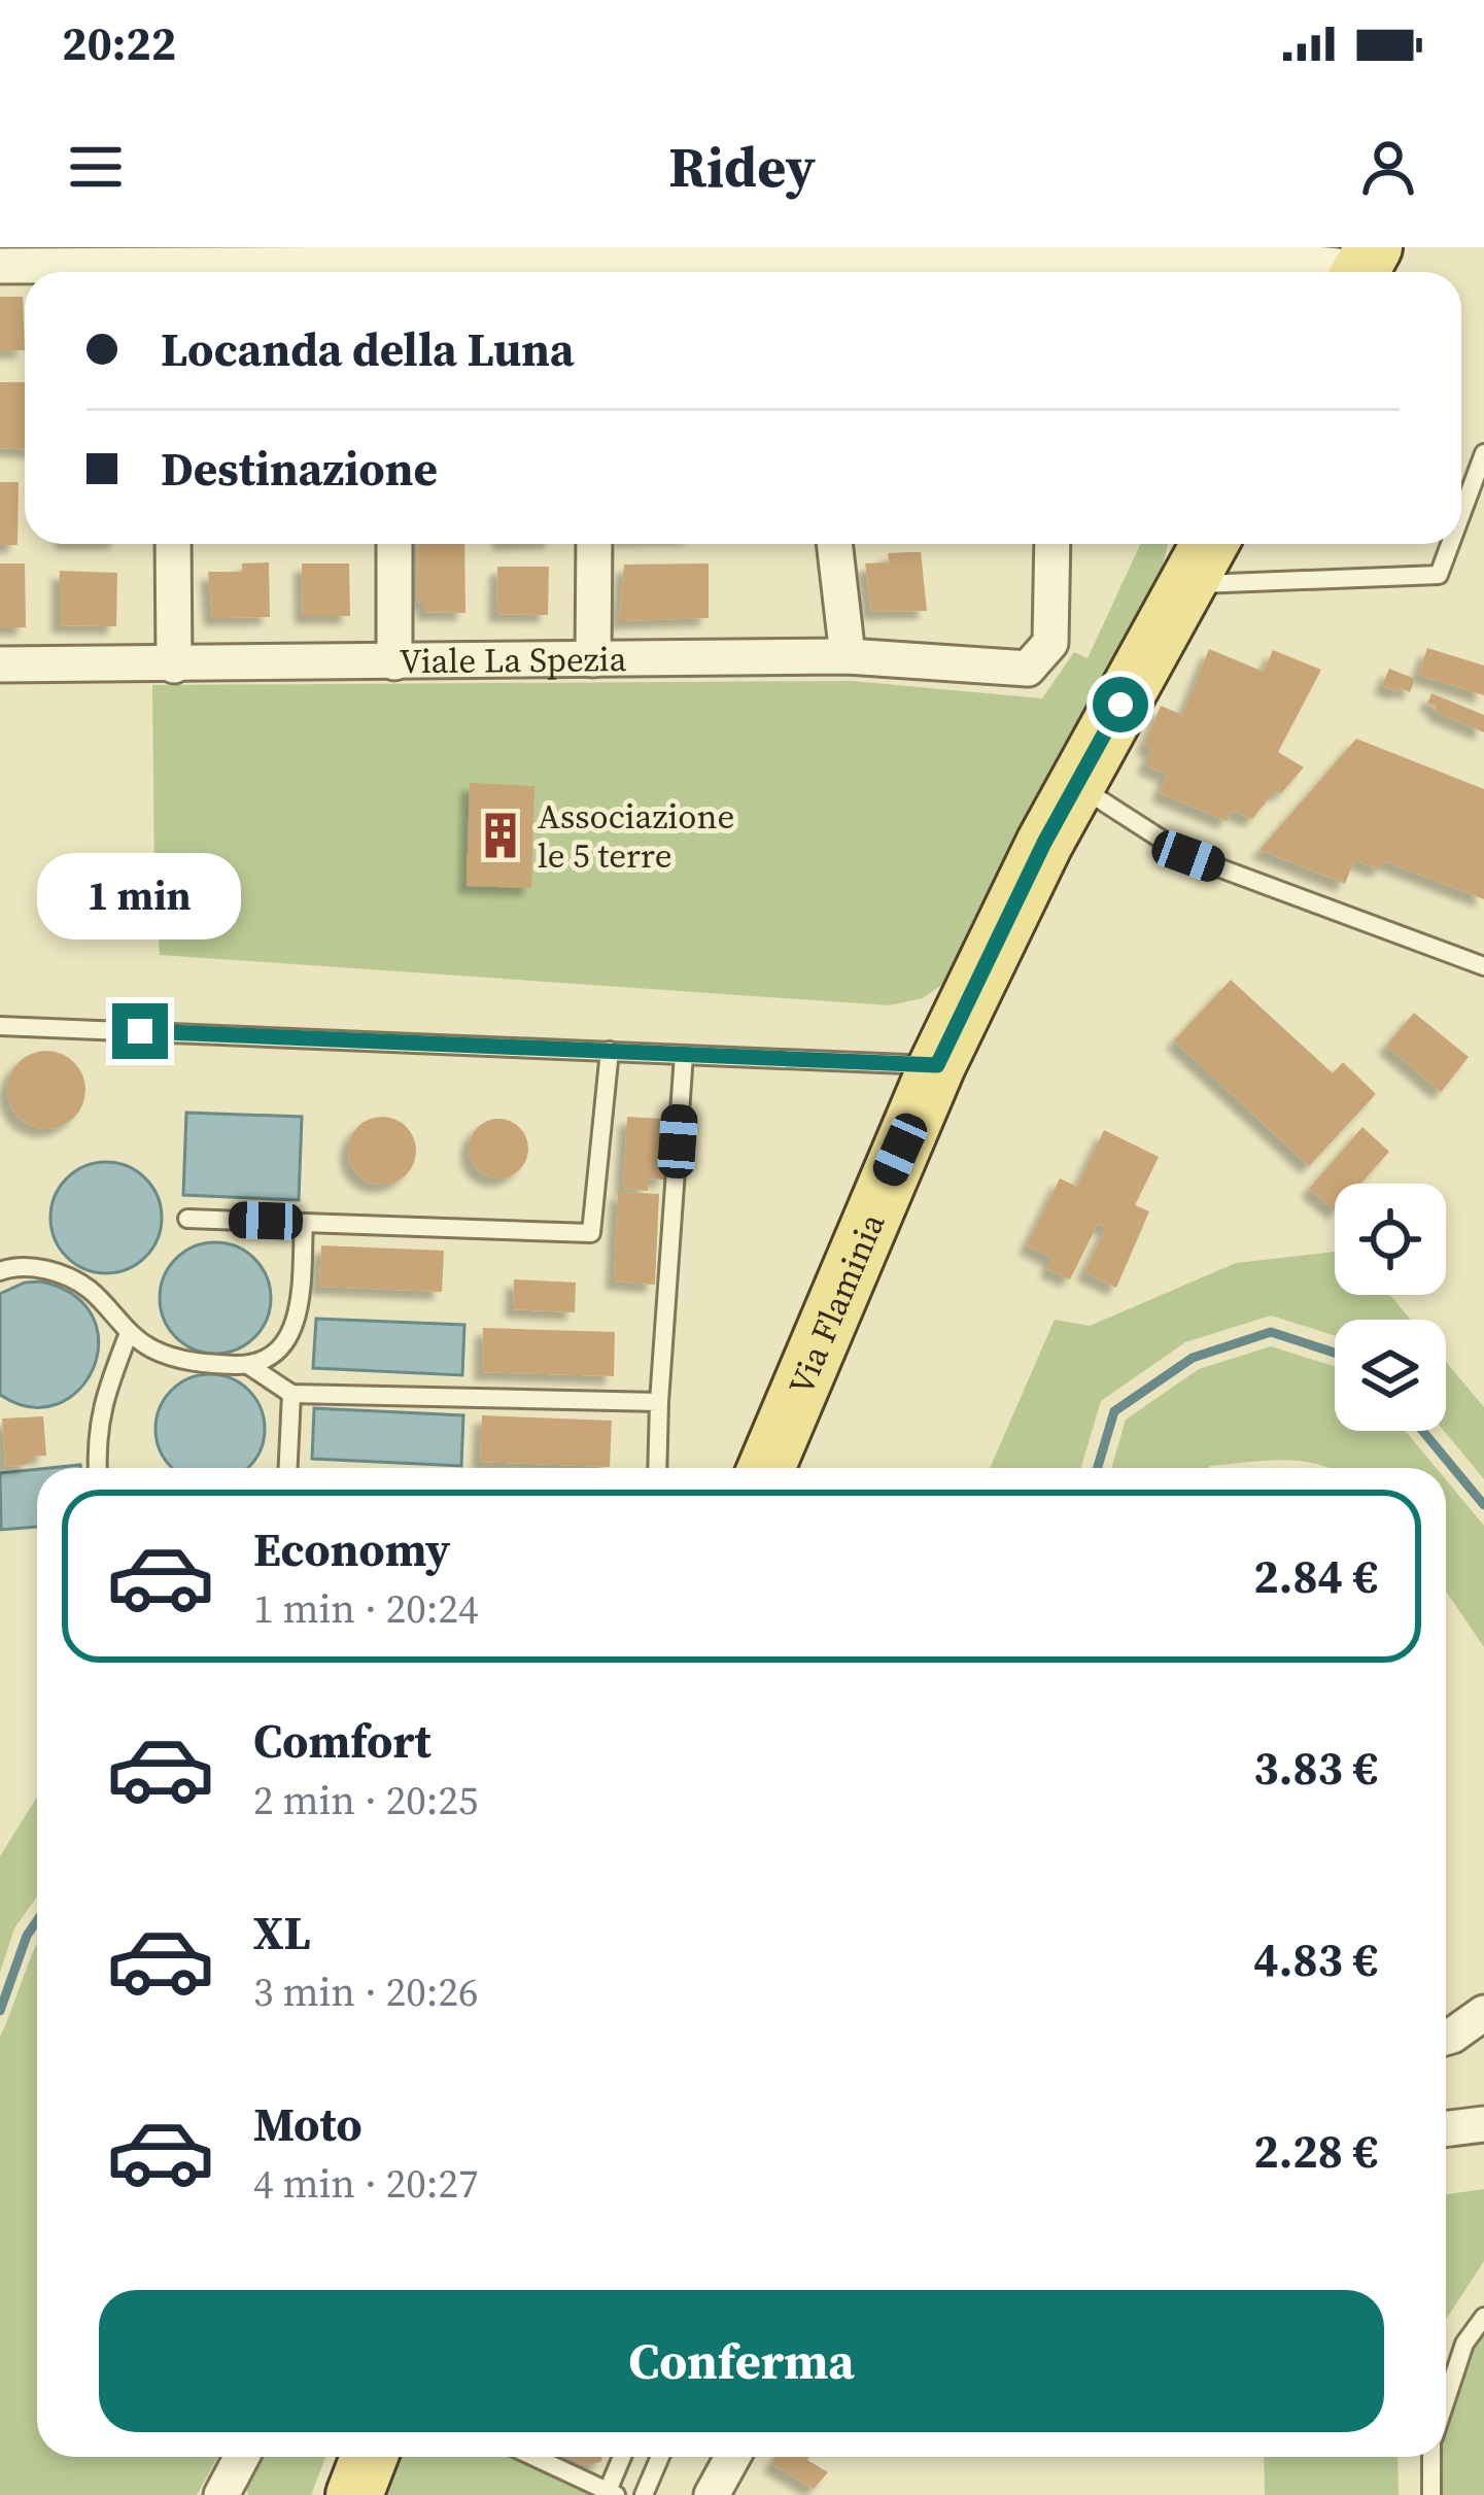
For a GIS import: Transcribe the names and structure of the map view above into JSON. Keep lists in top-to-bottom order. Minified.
{"streets":{"main road":["Via Flaminia"],"street":["Viale La Spezia"]},"places":{"building":["Associazione le 5 terre"]},"page":{"status":"20:22","header":"Ridey","banner":["Locanda della Luna","Destinazione"],"bubble":"1 min","list":[{"name":"Economy","note":"1 min · 20:24","value":"2.84 €"},{"name":"Comfort","note":"2 min · 20:25","value":"3.83 €"},{"name":"XL","note":"3 min · 20:26","value":"4.83 €"},{"name":"Moto","note":"4 min · 20:27","value":"2.28 €"}],"buttons":"Conferma"}}
